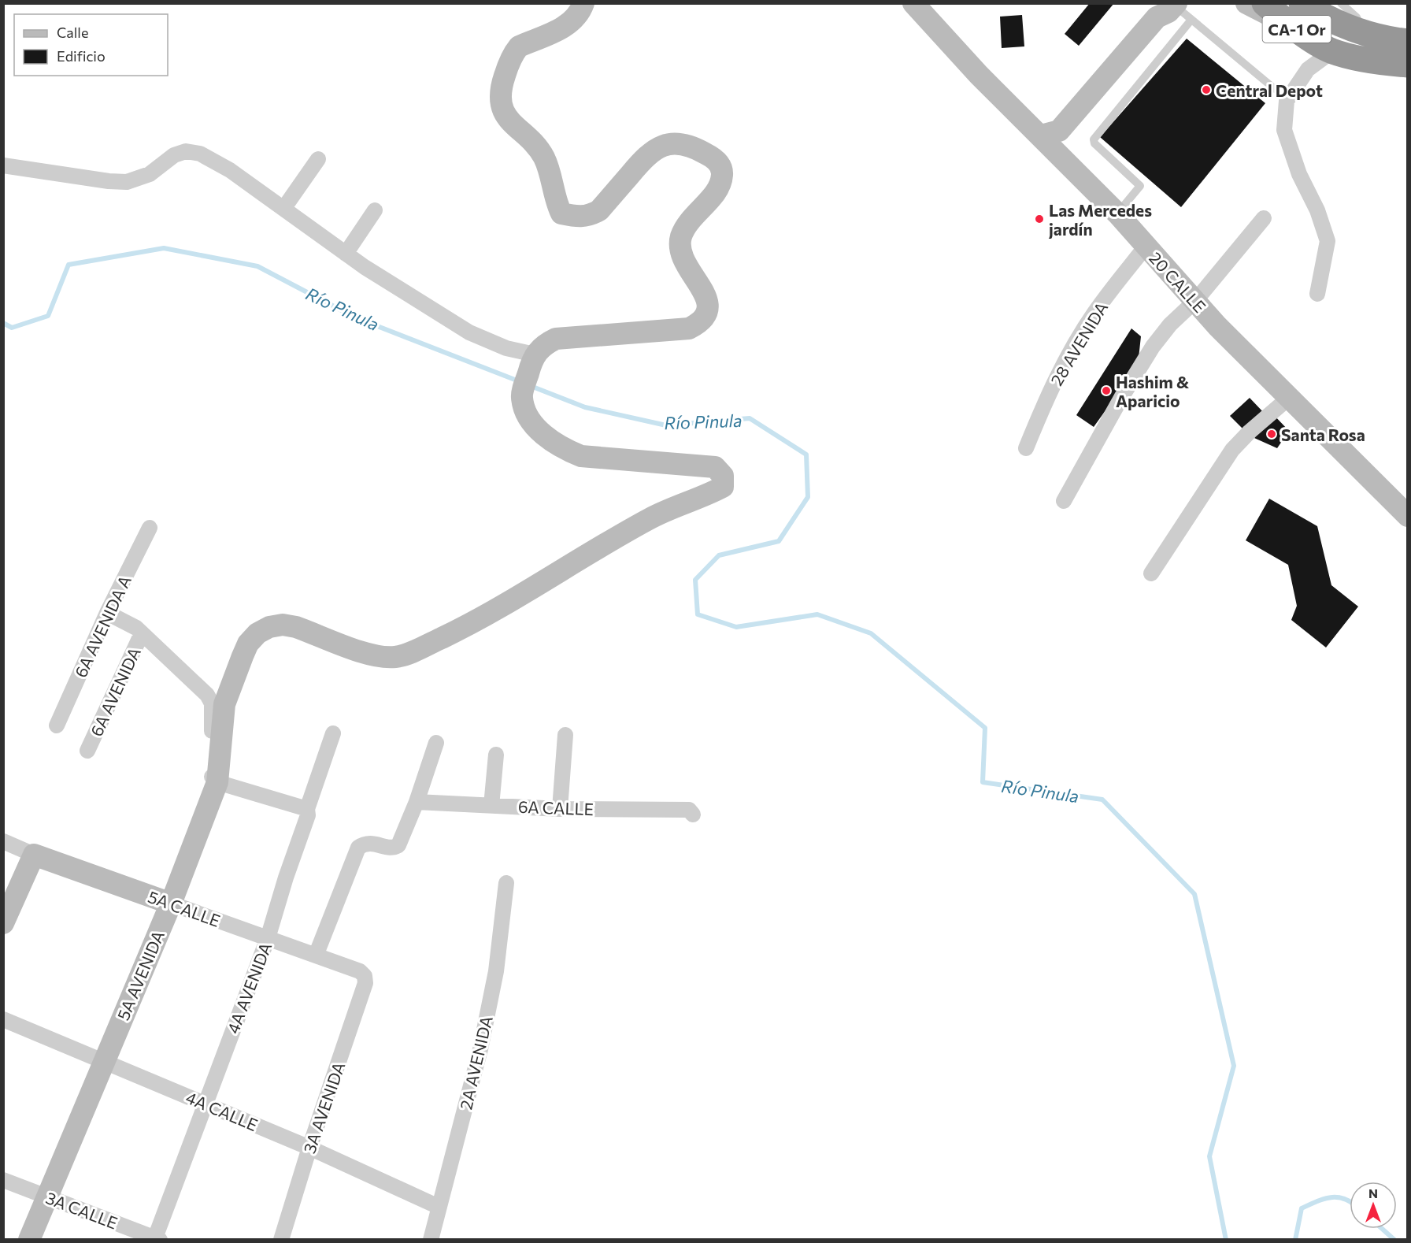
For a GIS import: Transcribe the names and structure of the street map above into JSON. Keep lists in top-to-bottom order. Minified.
{"streets":{"highway":["CA-1 Or"],"street":["20 CALLE","28 AVENIDA","6A AVENIDA A","6A AVENIDA","6A CALLE","5A CALLE","5A AVENIDA","4A AVENIDA","2A AVENIDA","3A AVENIDA","4A CALLE","3A CALLE"]},"crossings":[["20 CALLE","28 AVENIDA"],["5A CALLE","5A AVENIDA"],["5A CALLE","4A AVENIDA"],["5A CALLE","3A AVENIDA"],["5A AVENIDA","4A CALLE"],["5A AVENIDA","3A CALLE"],["4A AVENIDA","4A CALLE"],["4A AVENIDA","3A CALLE"],["2A AVENIDA","4A CALLE"],["3A AVENIDA","4A CALLE"]],"water":["Río Pinula"],"places":["Central Depot","Las Mercedes jardín","Hashim & Aparicio","Santa Rosa"],"legend":["Calle","Edificio"],"north":"top"}
